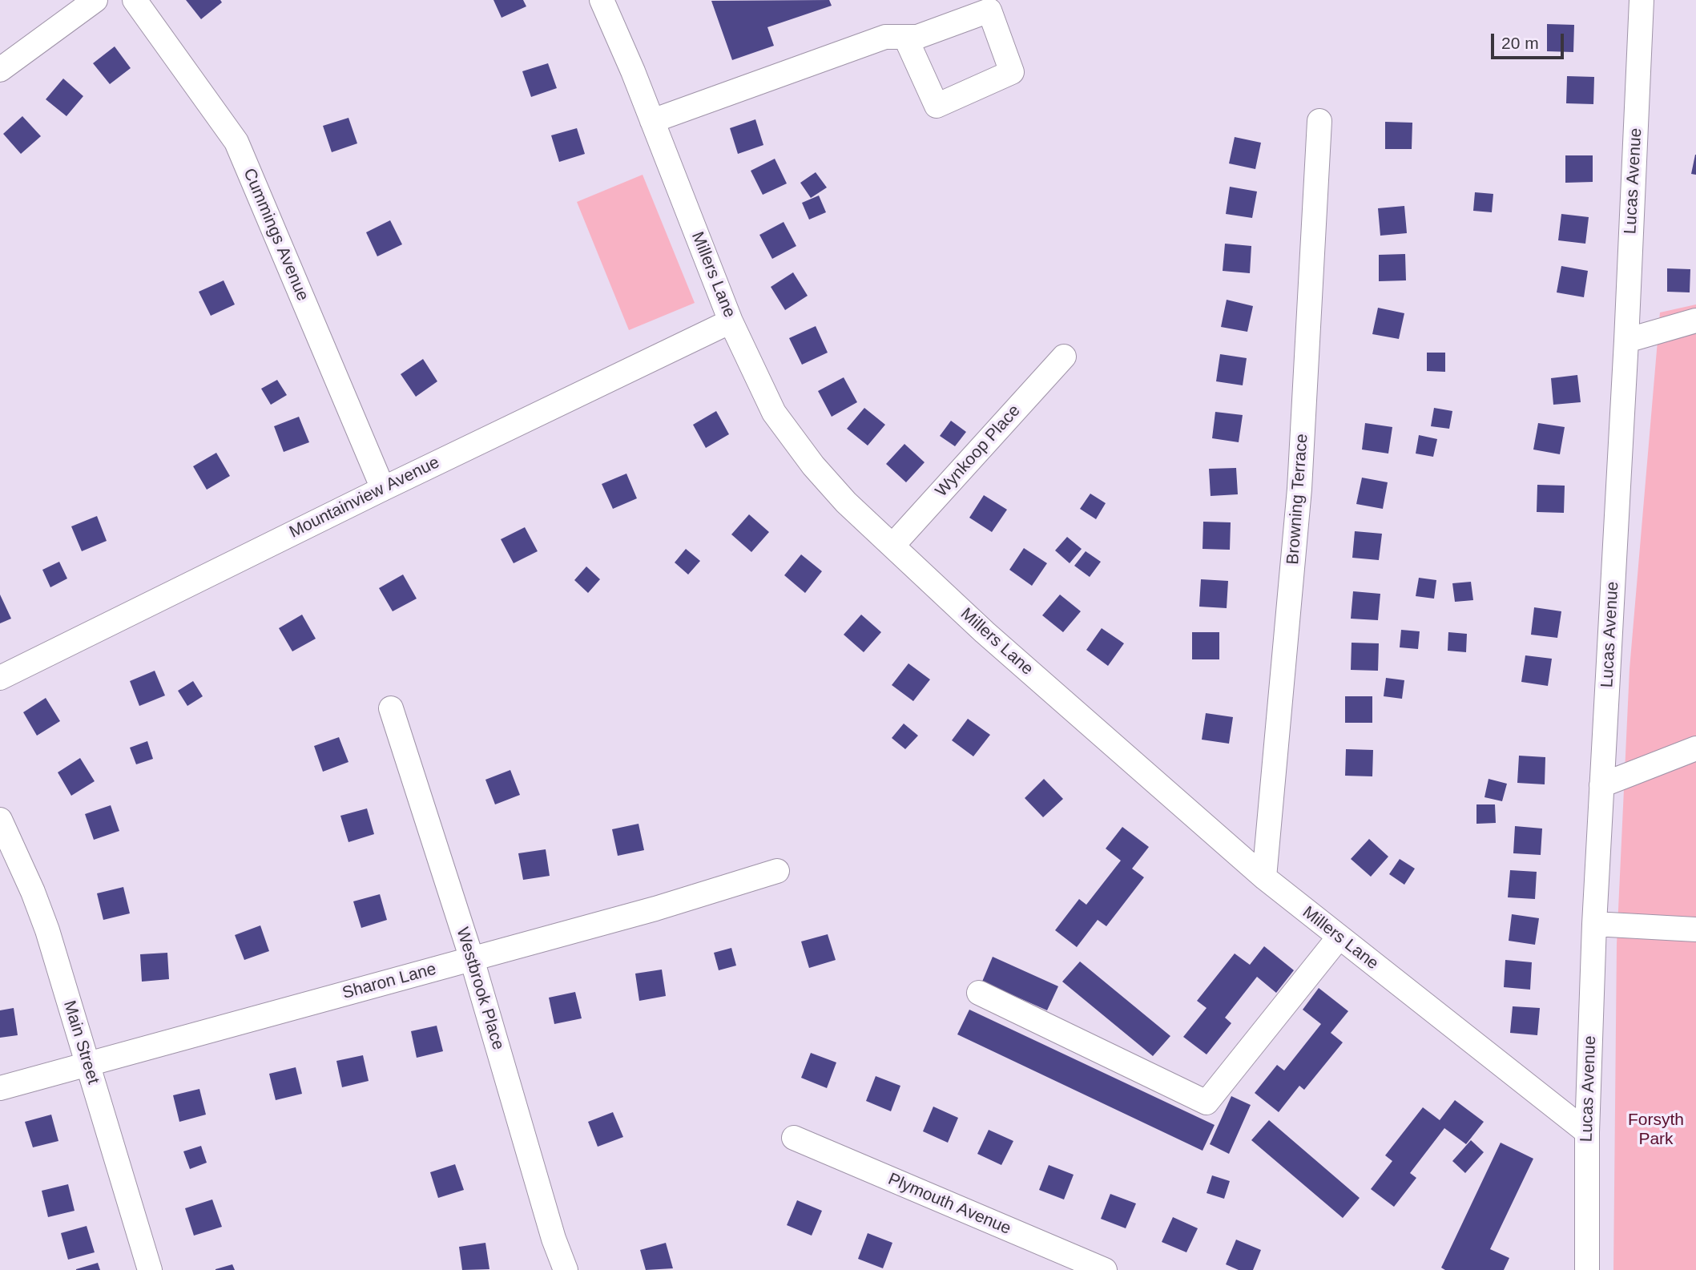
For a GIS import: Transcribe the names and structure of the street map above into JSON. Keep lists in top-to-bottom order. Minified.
{"streets":{"street":["Lucas Avenue","Cummings Avenue","Millers Lane","Wynkoop Place","Mountainview Avenue","Browning Terrace","Sharon Lane","Westbrook Place","Main Street","Plymouth Avenue"]},"crossings":[["Lucas Avenue","Millers Lane"],["Cummings Avenue","Mountainview Avenue"],["Millers Lane","Wynkoop Place"],["Millers Lane","Mountainview Avenue"],["Millers Lane","Browning Terrace"],["Sharon Lane","Westbrook Place"],["Sharon Lane","Main Street"]],"parks":["Forsyth Park"],"scale_bar":"20 m"}
